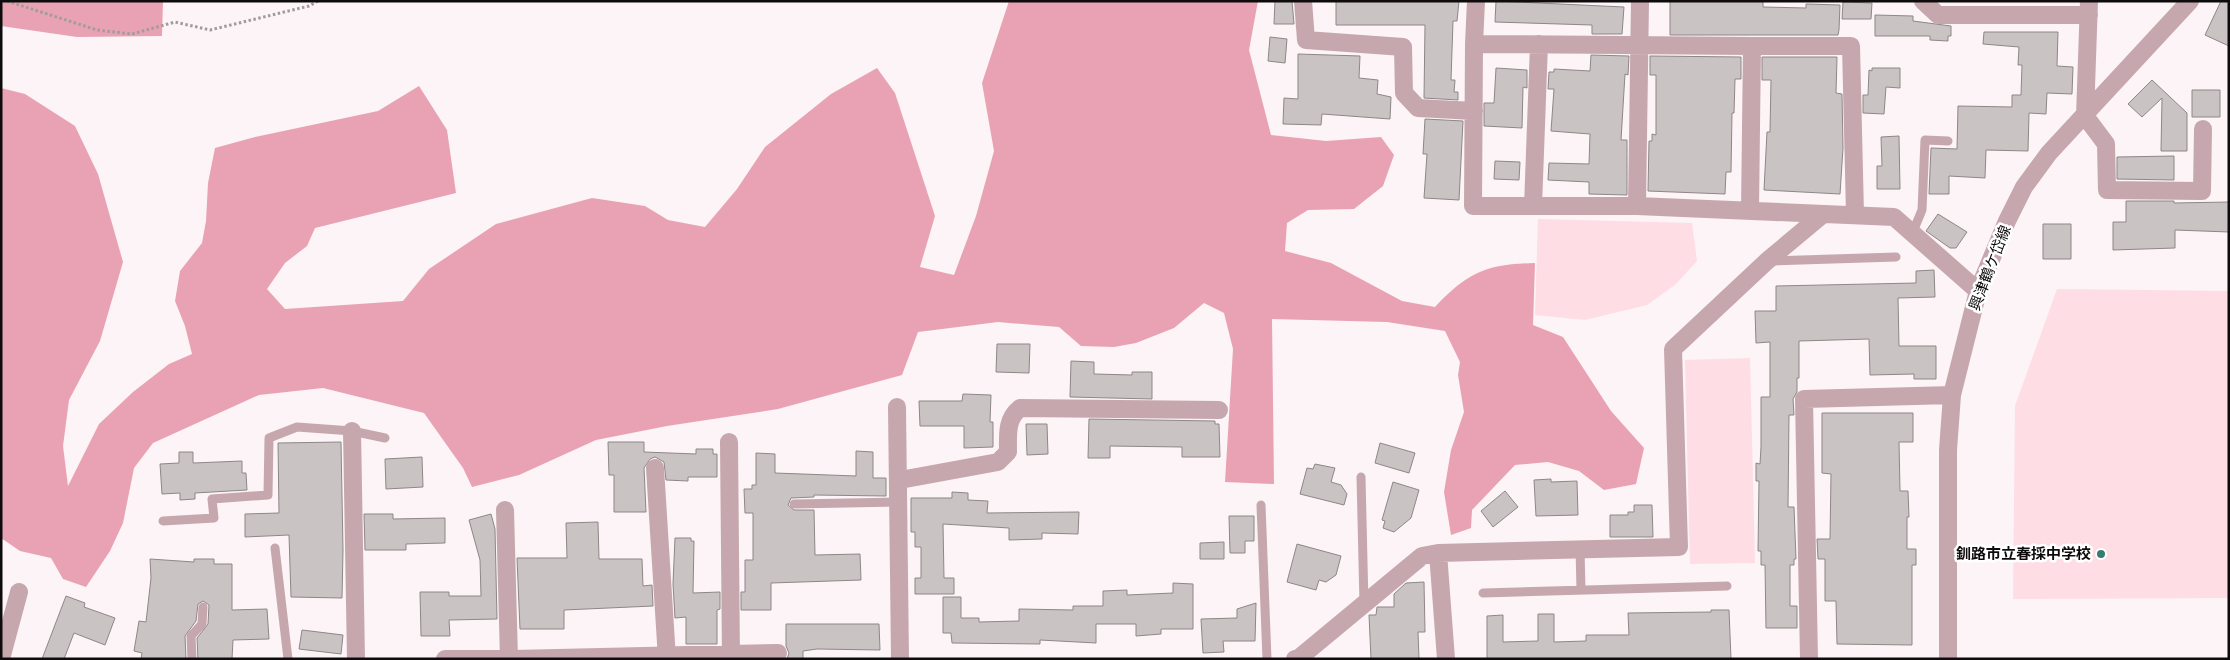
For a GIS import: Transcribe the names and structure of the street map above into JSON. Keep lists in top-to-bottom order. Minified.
{"streets":{"street":["興津鶴ケ岱線"]},"places":["釧路市立春採中学校"]}
